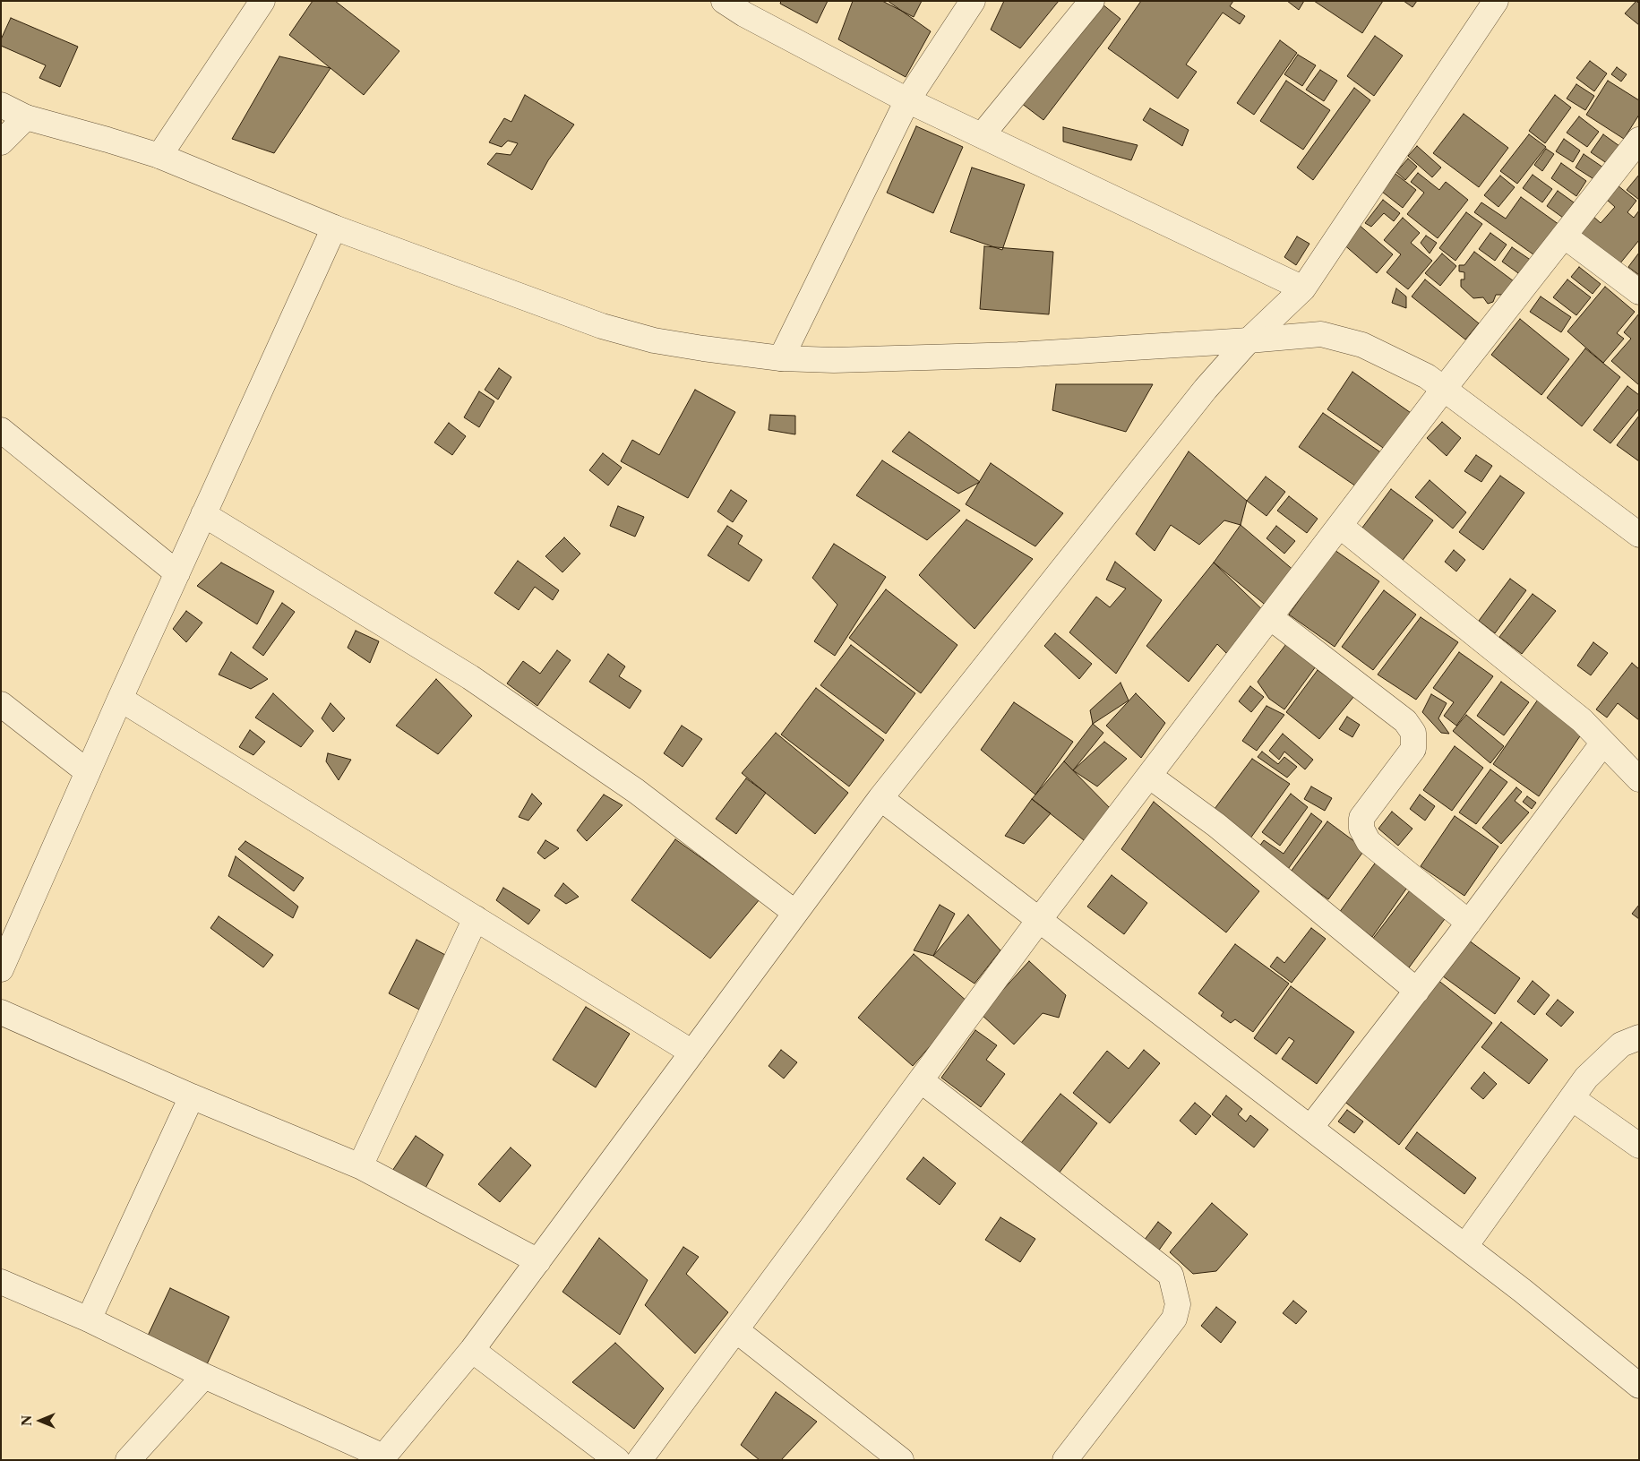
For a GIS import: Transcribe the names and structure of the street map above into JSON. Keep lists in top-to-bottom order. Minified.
{"north":"left"}
